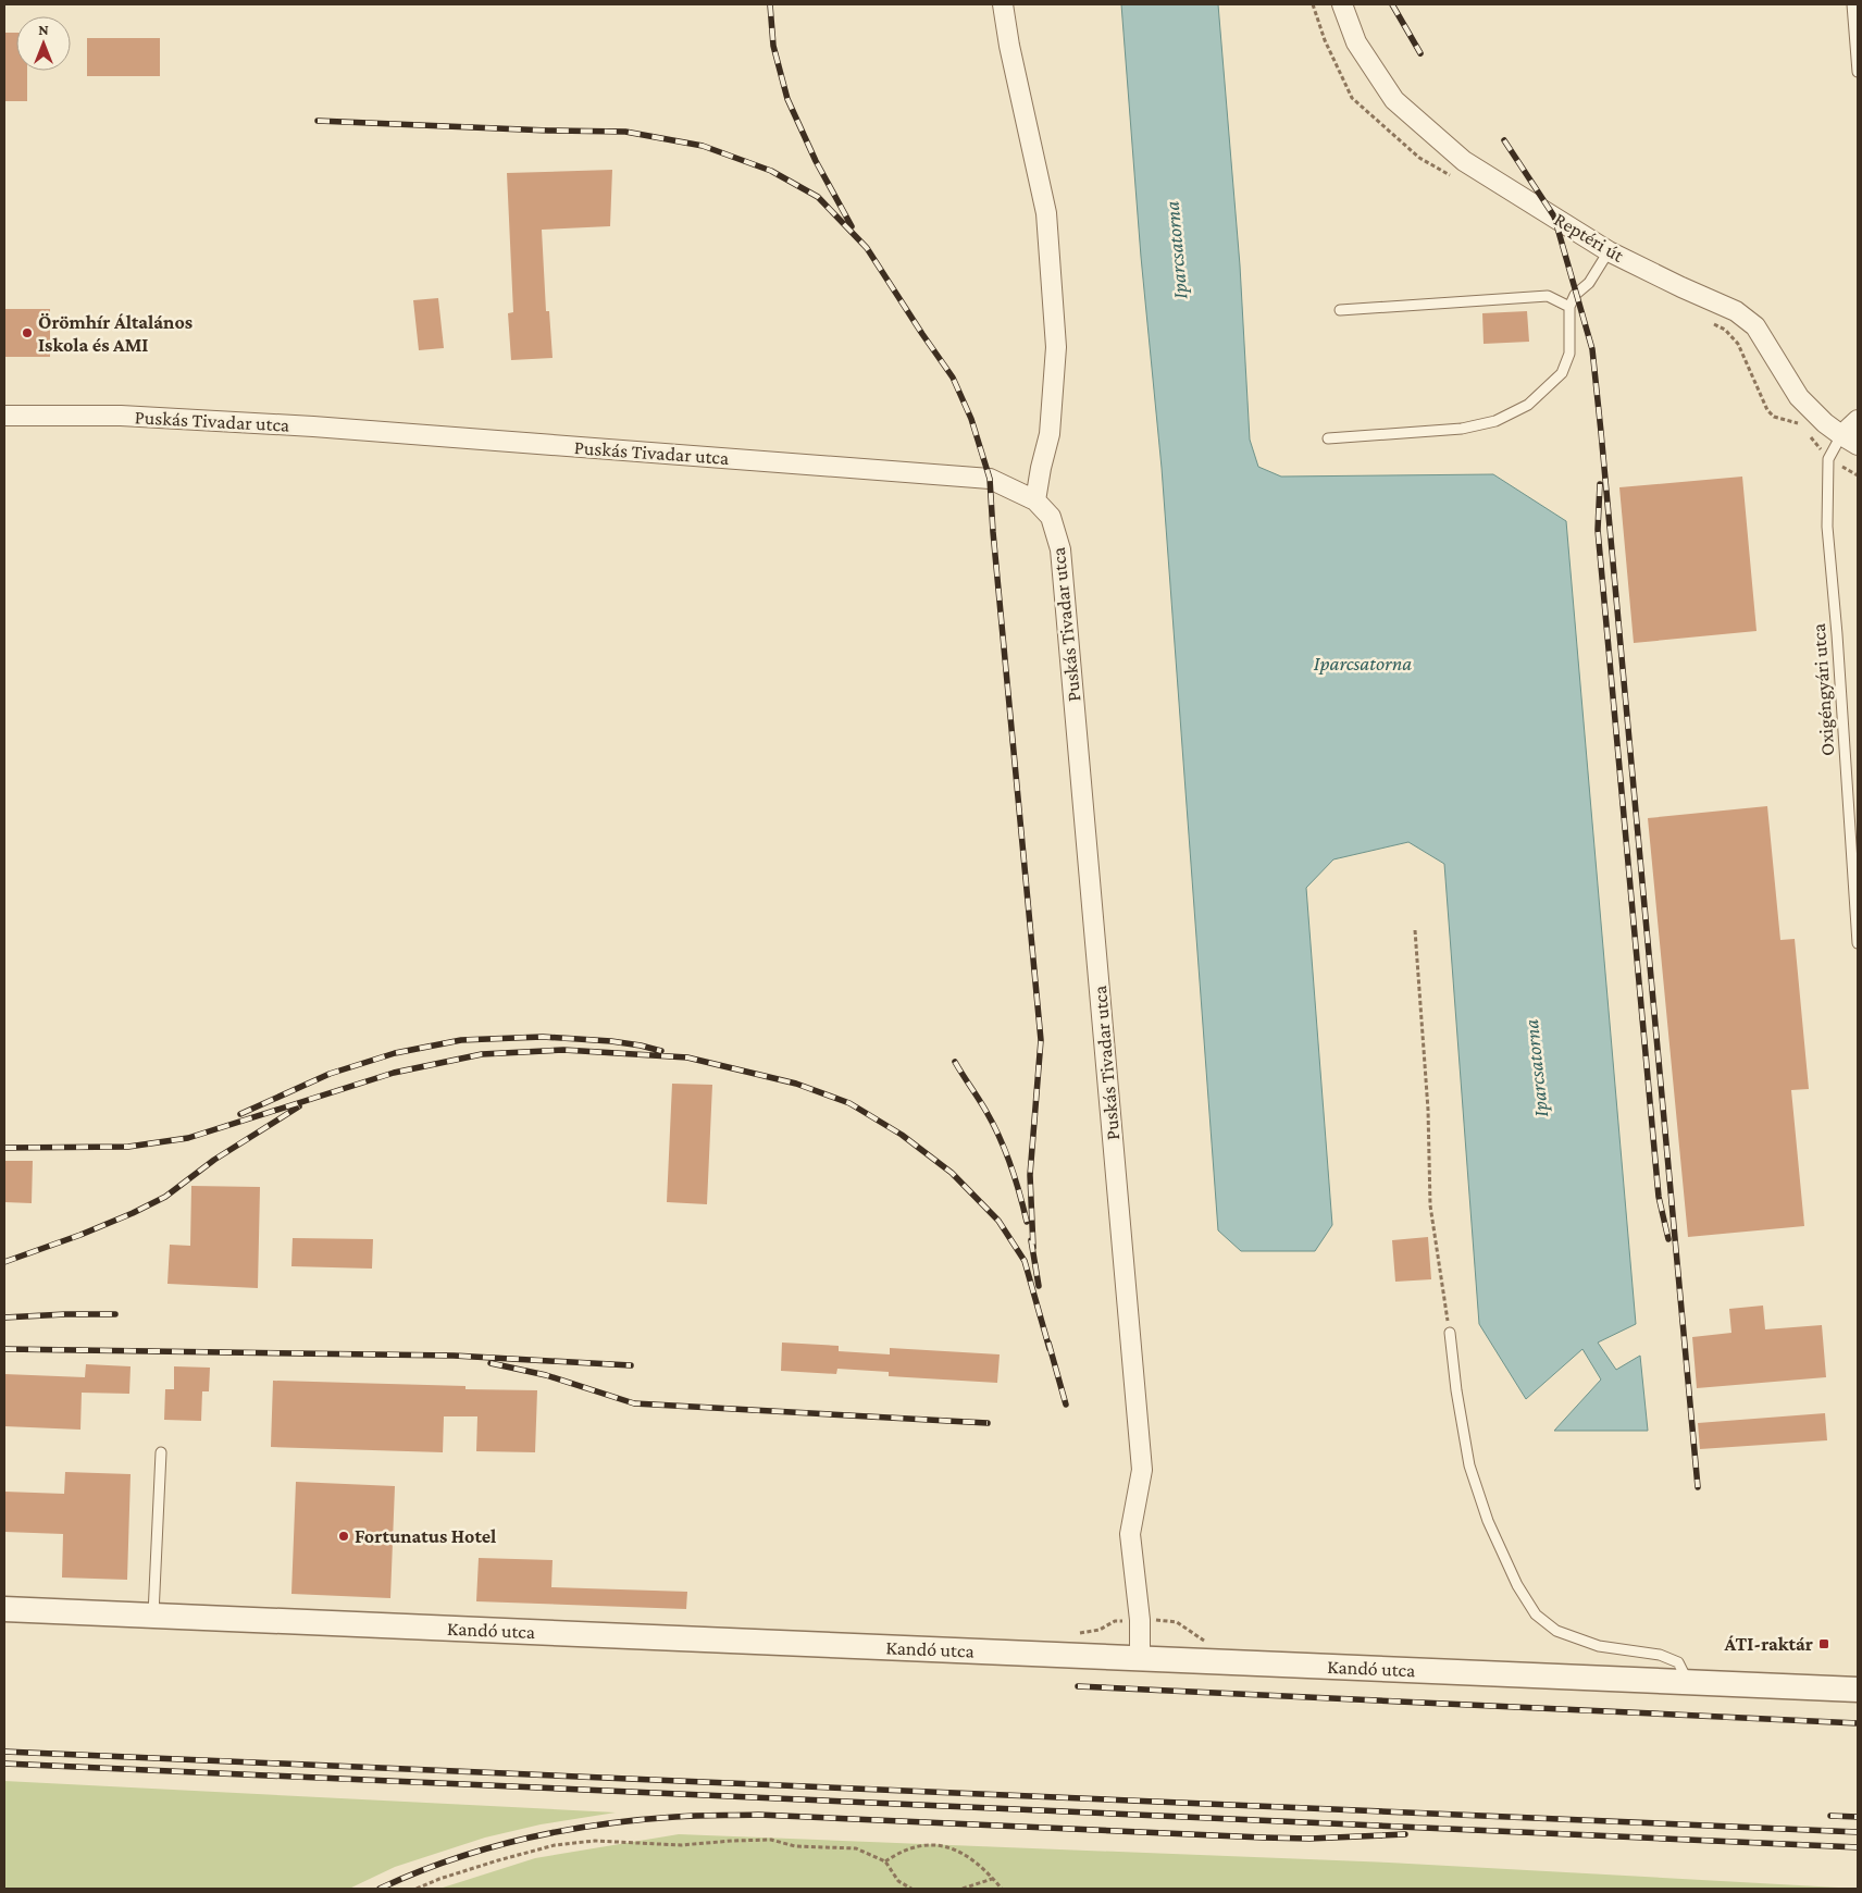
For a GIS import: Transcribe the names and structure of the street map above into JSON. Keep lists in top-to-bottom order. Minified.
{"streets":{"street":["Reptéri út","Puskás Tivadar utca","Kandó utca"],"lane":["Oxigéngyári utca"]},"crossings":[["Reptéri út","Oxigéngyári utca"],["Puskás Tivadar utca","Kandó utca"]],"water":["Iparcsatorna"],"places":{"other":["Örömhír Általános Iskola és AMI","Fortunatus Hotel"],"transit":["ÁTI-raktár"]},"north":"top"}
